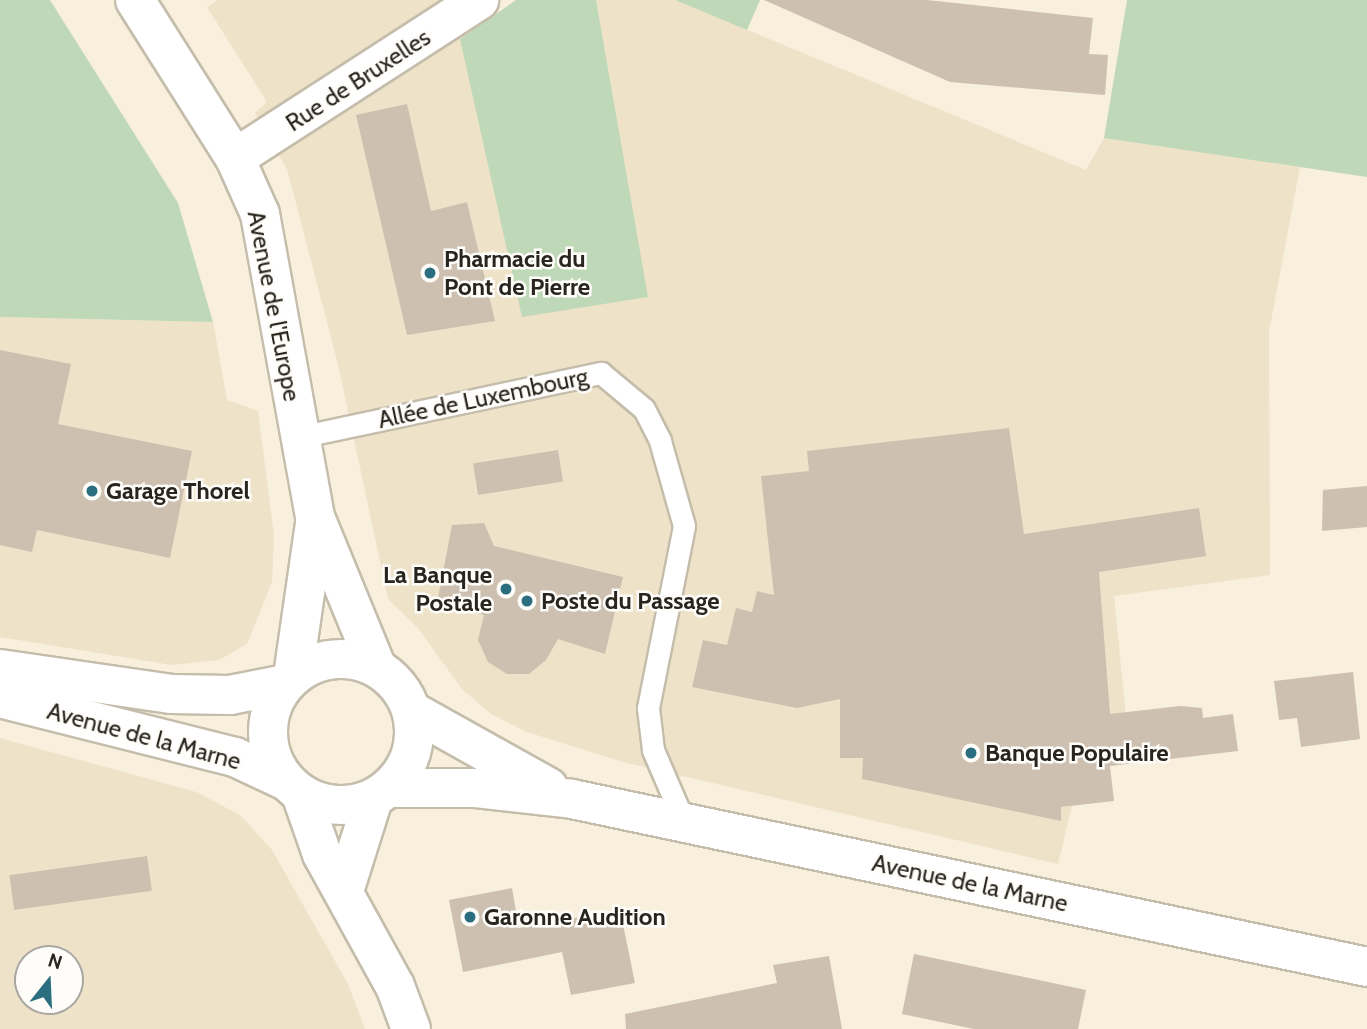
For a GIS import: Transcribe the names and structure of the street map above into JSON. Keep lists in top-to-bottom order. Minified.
{"streets":{"main road":["Rue de Bruxelles","Avenue de l'Europe","Avenue de la Marne"],"lane":["Allée de Luxembourg"]},"crossings":[["Rue de Bruxelles","Avenue de l'Europe"],["Avenue de l'Europe","Allée de Luxembourg"],["Avenue de l'Europe","Avenue de la Marne"],["Allée de Luxembourg","Avenue de la Marne"]],"places":["Pharmacie du Pont de Pierre","Garage Thorel","La Banque Postale","Poste du Passage","Banque Populaire","Garonne Audition"],"north":"top"}
